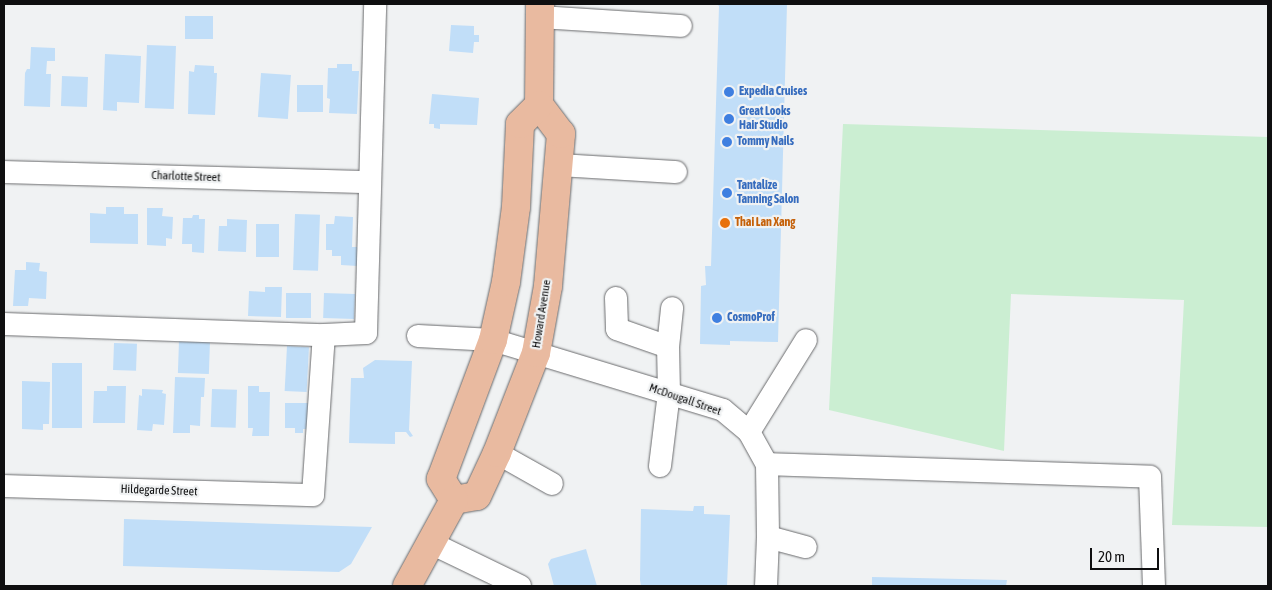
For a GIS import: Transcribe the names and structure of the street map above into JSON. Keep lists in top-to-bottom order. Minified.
{"streets":{"main road":["Howard Avenue"],"street":["Charlotte Street","McDougall Street","Hildegarde Street"]},"crossings":[["Howard Avenue","McDougall Street"]],"places":["Expedia Cruises","Great Looks Hair Studio","Tommy Nails","Tantalize Tanning Salon","Thai Lan Xang","CosmoProf"],"scale_bar":"20 m"}
